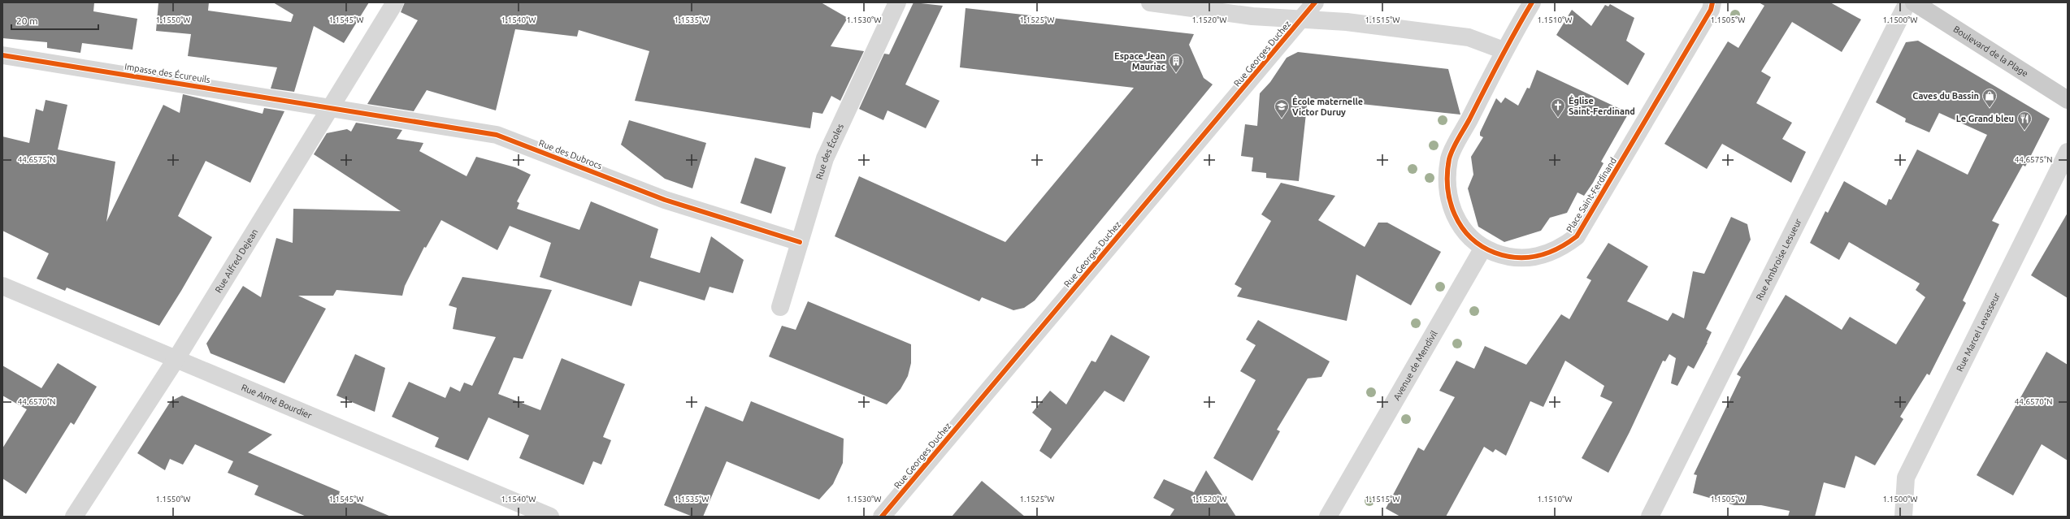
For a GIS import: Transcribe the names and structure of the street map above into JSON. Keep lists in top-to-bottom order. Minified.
{"streets":{"main road":["Boulevard de la Plage"],"street":["Rue Georges Duchez","Impasse des Écureuils","Rue des Écoles","Rue des Dubrocs","Place Saint-Ferdinand","Rue Alfred Dejean","Rue Ambroise Lesueur","Rue Marcel Levasseur","Avenue de Mendivil","Rue Aimé Bourdier"]},"crossings":[["Impasse des Écureuils","Rue des Dubrocs"],["Impasse des Écureuils","Rue Alfred Dejean"],["Rue des Écoles","Rue des Dubrocs"],["Rue des Dubrocs","Rue Alfred Dejean"],["Place Saint-Ferdinand","Avenue de Mendivil"],["Rue Alfred Dejean","Rue Aimé Bourdier"]],"places":{"building":["Espace Jean Mauriac"],"shop":["Caves du Bassin"],"church":["Église Saint-Ferdinand"],"school or university":["École maternelle Victor Duruy"],"restaurant":["Le Grand bleu"]},"scale_bar":"20 m","coordinates":["1.1550°W","1.1545°W","1.1540°W","1.1535°W","1.1530°W","1.1525°W","1.1520°W","1.1515°W","1.1510°W","1.1505°W","1.1500°W","44.6575°N","44.6570°N"]}
